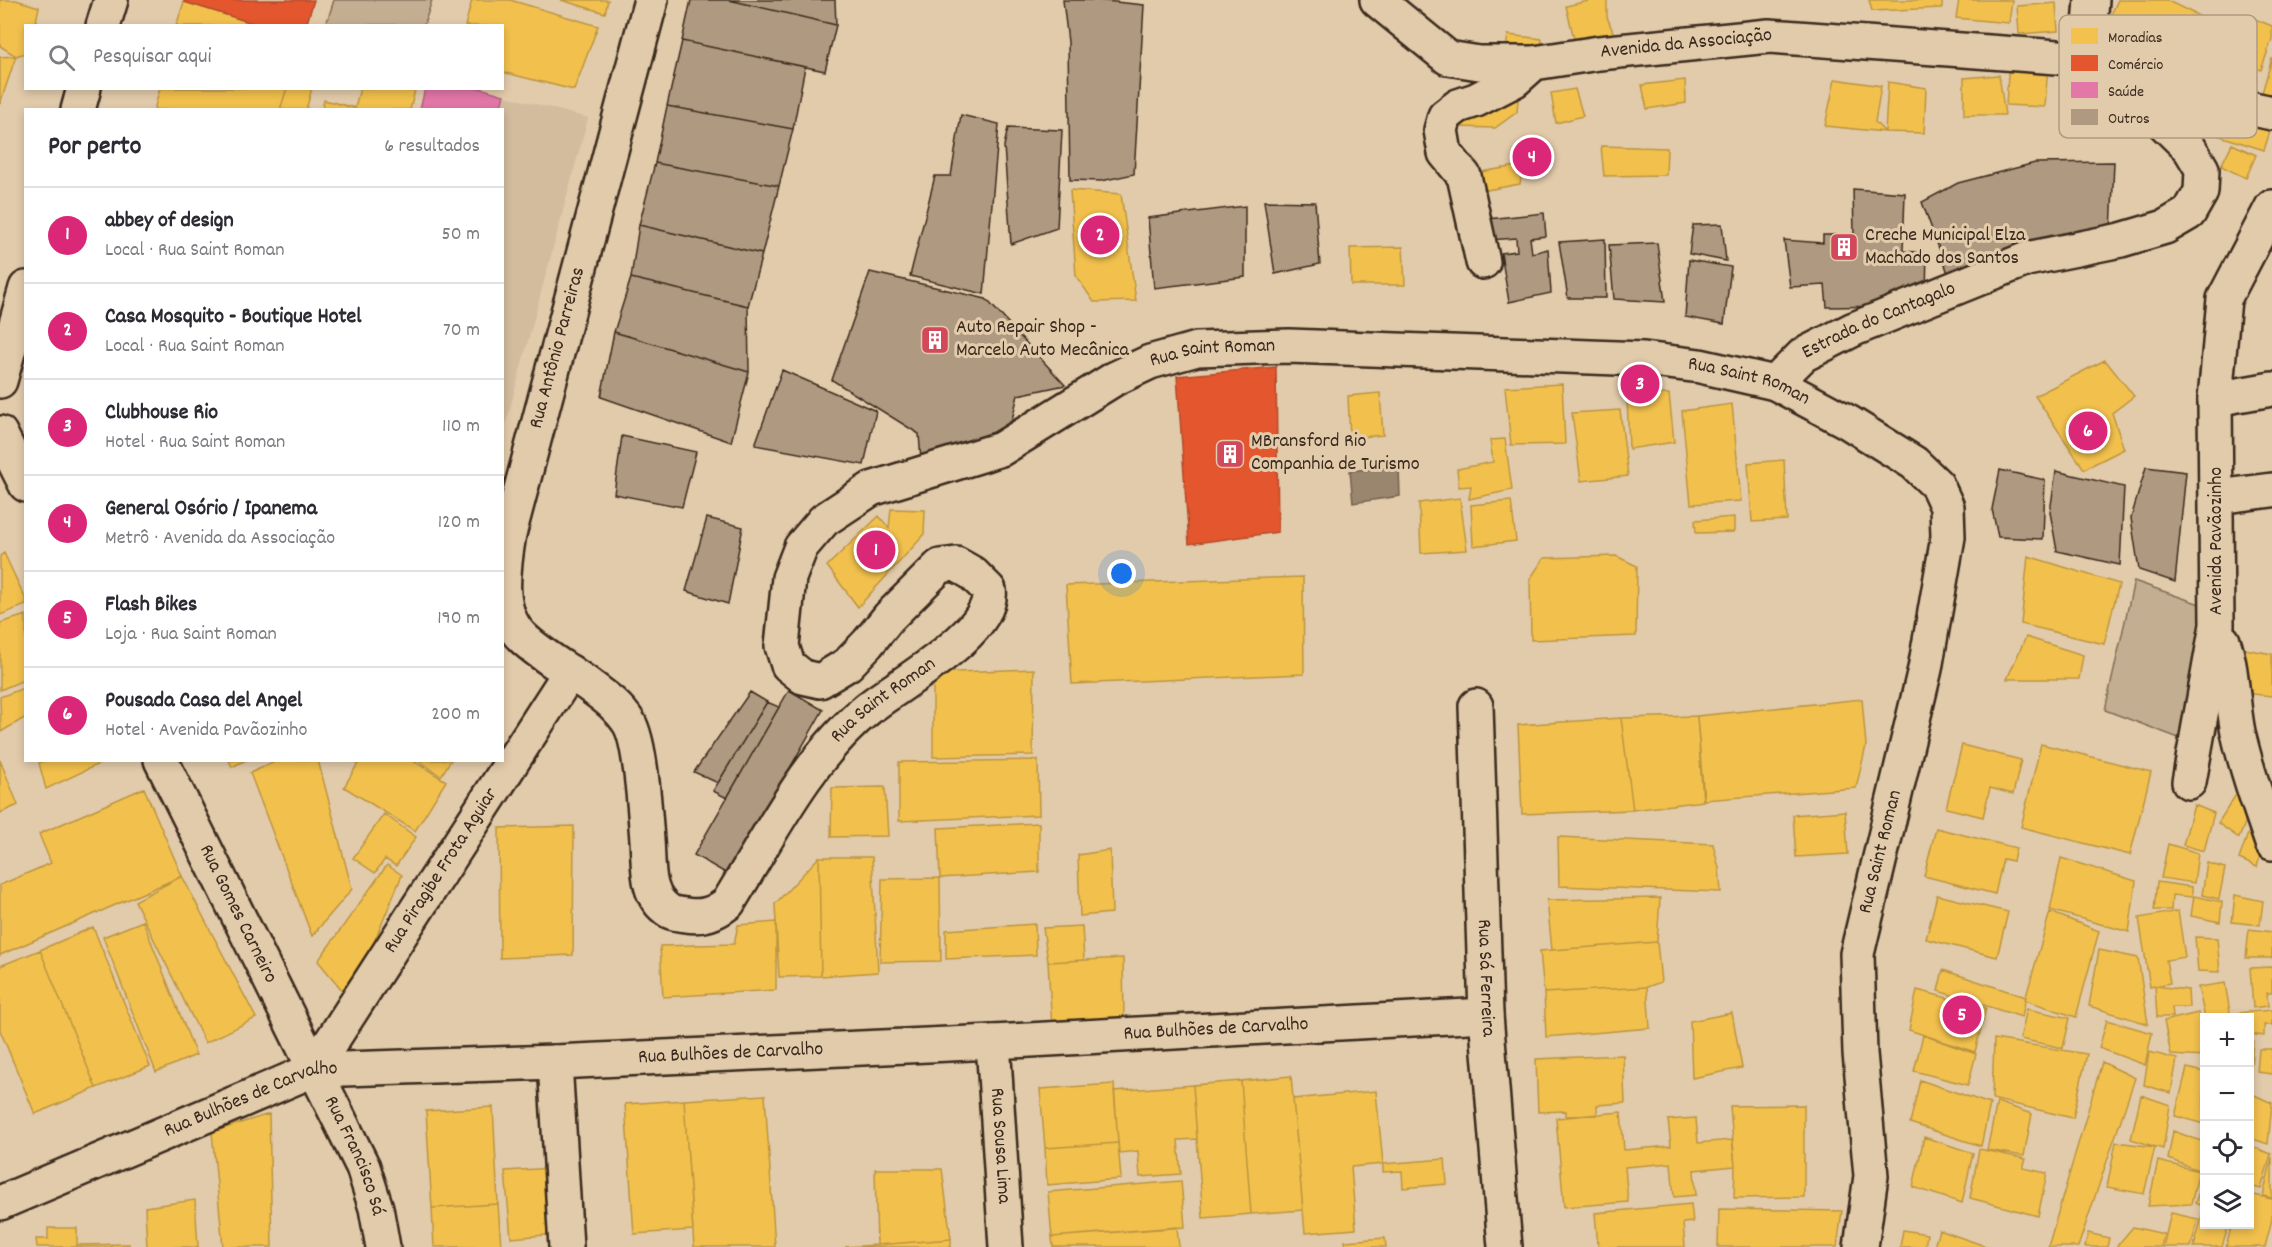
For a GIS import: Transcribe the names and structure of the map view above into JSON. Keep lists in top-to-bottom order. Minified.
{"streets":{"street":["Avenida da Associação","Estrada do Cantagalo","Rua Antônio Parreiras","Rua Saint Roman","Avenida Pavãozinho","Rua Piragibe Frota Aguiar","Rua Gomes Carneiro","Rua Sá Ferreira","Rua Bulhões de Carvalho","Rua Sousa Lima","Rua Francisco Sá"]},"crossings":[["Estrada do Cantagalo","Rua Saint Roman"],["Rua Antônio Parreiras","Rua Saint Roman"],["Rua Antônio Parreiras","Rua Piragibe Frota Aguiar"],["Rua Saint Roman","Rua Piragibe Frota Aguiar"],["Rua Piragibe Frota Aguiar","Rua Gomes Carneiro"],["Rua Piragibe Frota Aguiar","Rua Bulhões de Carvalho"],["Rua Piragibe Frota Aguiar","Rua Francisco Sá"],["Rua Gomes Carneiro","Rua Bulhões de Carvalho"],["Rua Gomes Carneiro","Rua Francisco Sá"],["Rua Sá Ferreira","Rua Bulhões de Carvalho"],["Rua Bulhões de Carvalho","Rua Sousa Lima"],["Rua Bulhões de Carvalho","Rua Francisco Sá"]],"places":{"building":["Creche Municipal Elza Machado dos Santos","Auto Repair Shop - Marcelo Auto Mecânica","MBransford Rio Companhia de Turismo"]},"legend":["Moradias","Comércio","Saúde","Outros"],"page":{"search":"Pesquisar aqui","heading":["Por perto","6 resultados"],"pins":["4","2","3","6","1","5"],"list":[{"mark":"1","name":"abbey of design","note":"Local · Rua Saint Roman","value":"50 m"},{"mark":"2","name":"Casa Mosquito - Boutique Hotel","note":"Local · Rua Saint Roman","value":"70 m"},{"mark":"3","name":"Clubhouse Rio","note":"Hotel · Rua Saint Roman","value":"110 m"},{"mark":"4","name":"General Osório / Ipanema","note":"Metrô · Avenida da Associação","value":"120 m"},{"mark":"5","name":"Flash Bikes","note":"Loja · Rua Saint Roman","value":"190 m"},{"mark":"6","name":"Pousada Casa del Angel","note":"Hotel · Avenida Pavãozinho","value":"200 m"}],"map_buttons":["+","−"]}}
